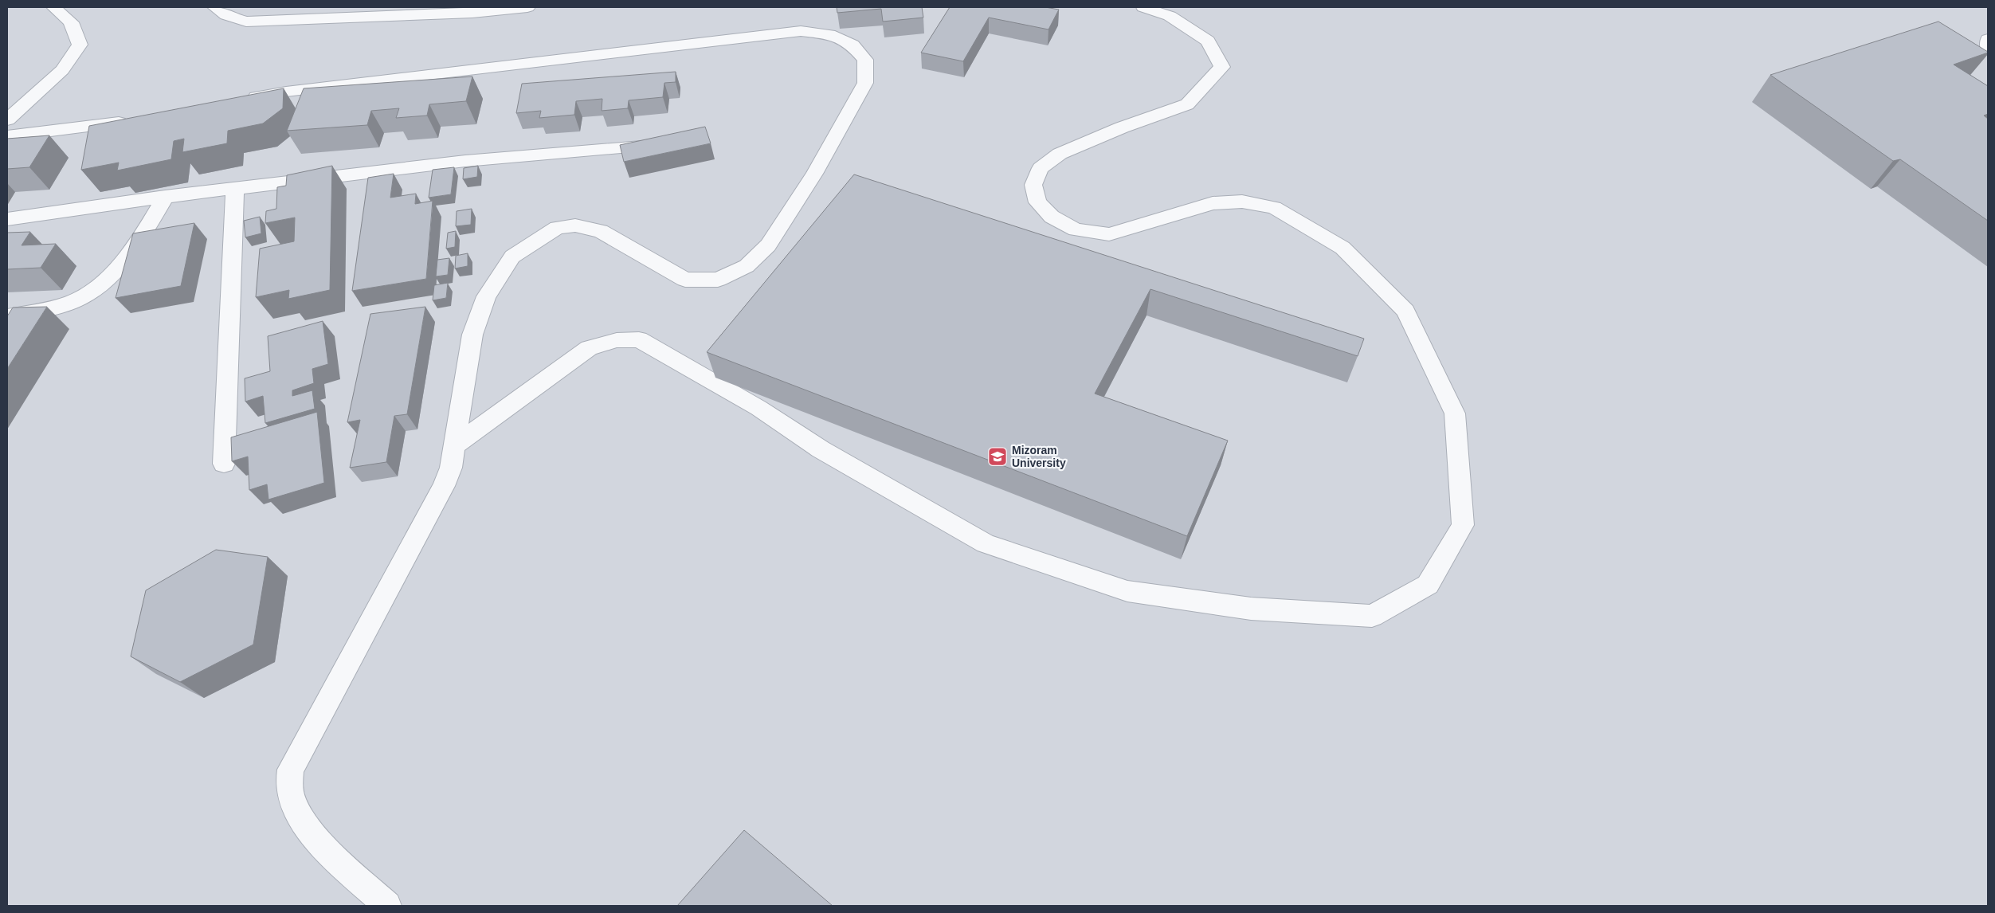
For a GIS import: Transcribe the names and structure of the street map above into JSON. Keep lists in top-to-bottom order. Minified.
{"places":{"school or university":["Mizoram University"]}}
